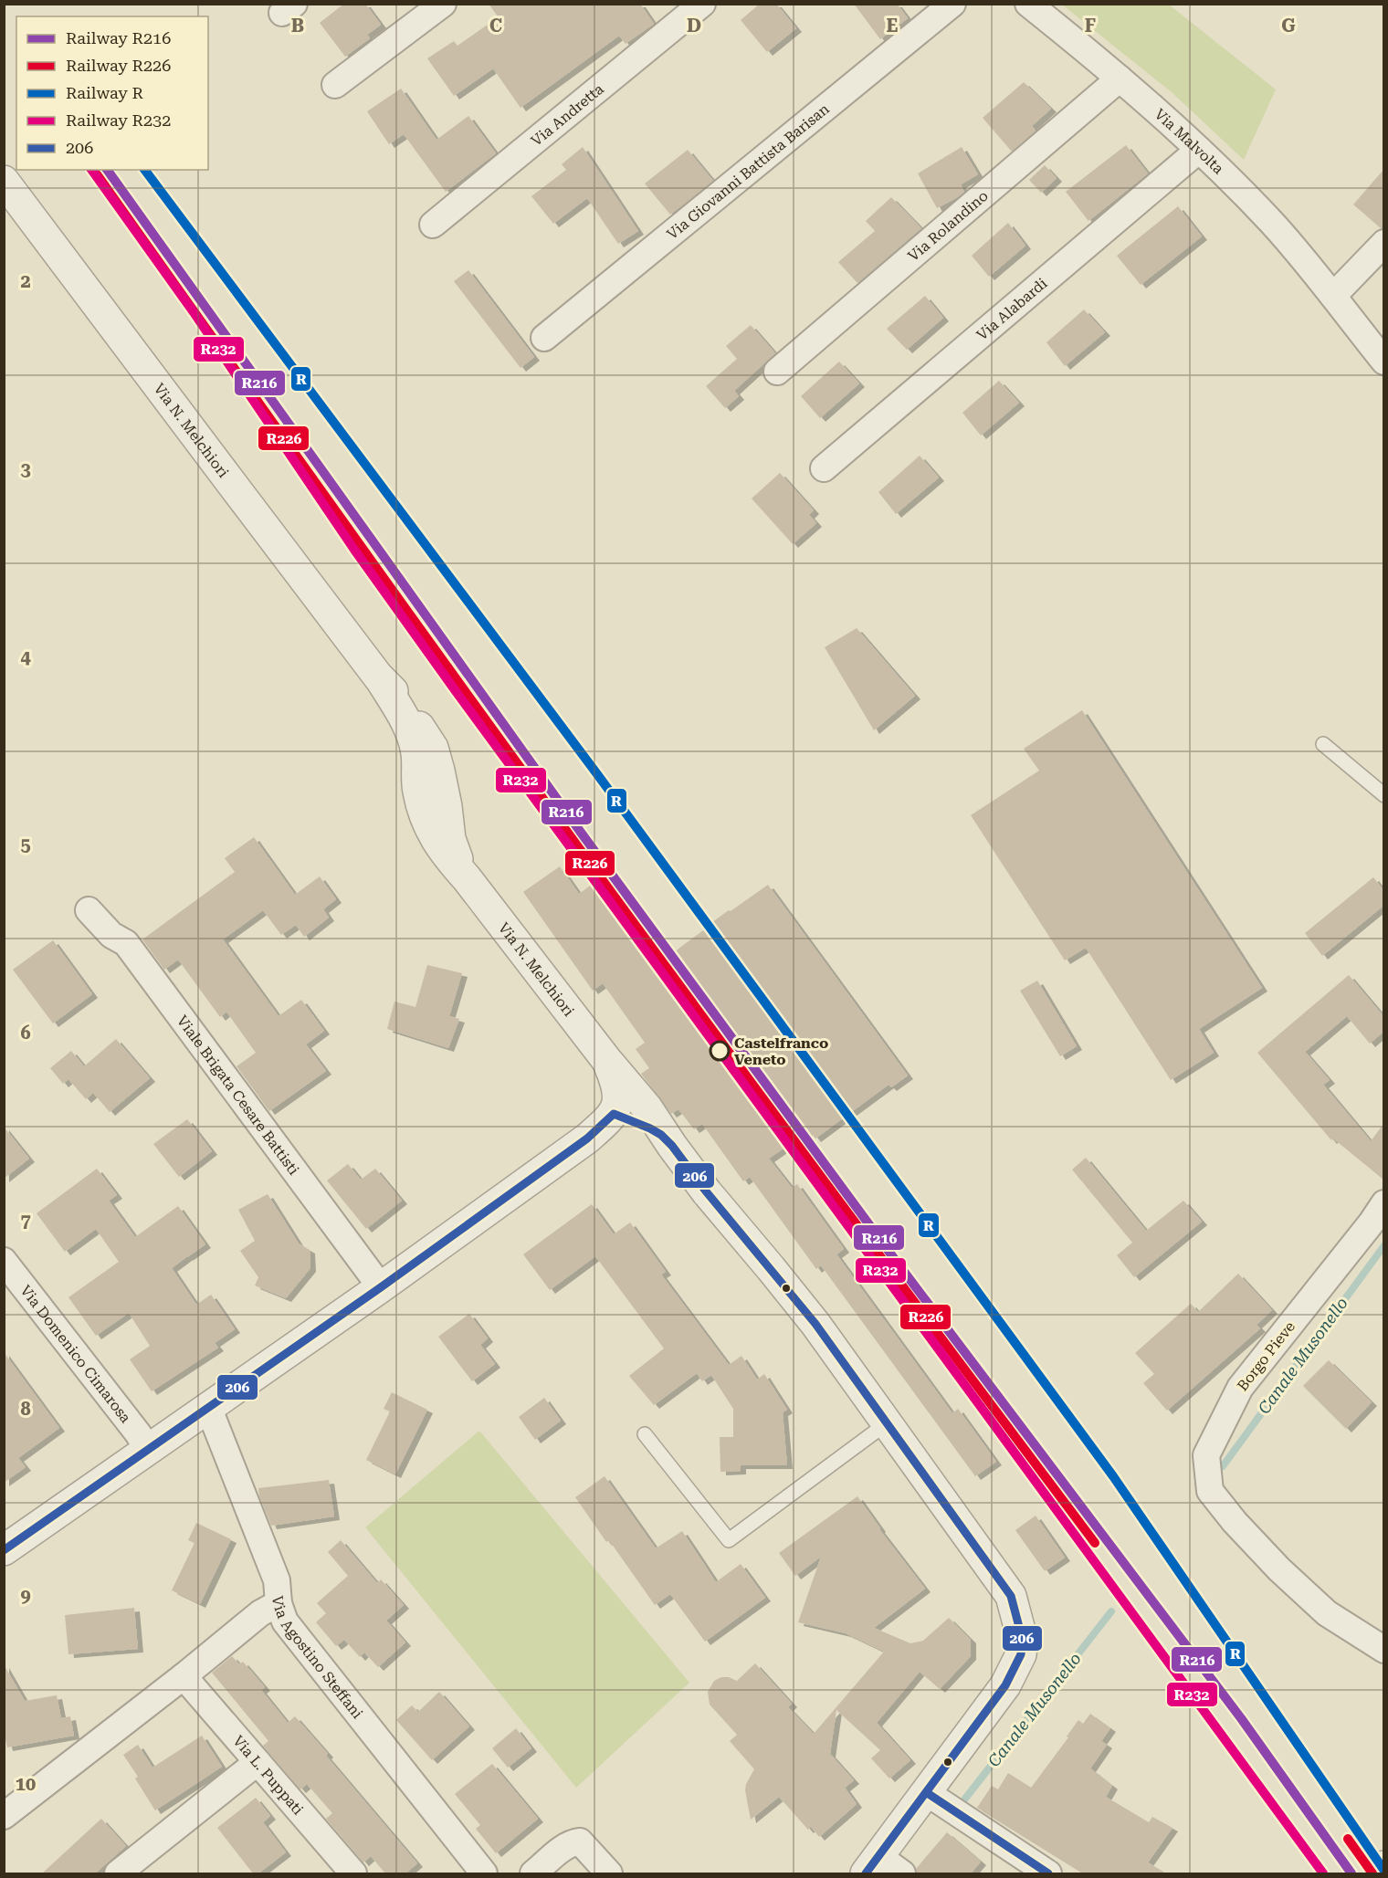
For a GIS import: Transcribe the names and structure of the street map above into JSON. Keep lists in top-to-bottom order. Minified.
{"streets":{"street":["Via Andretta","Via Malvolta","Via Giovanni Battista Barisan","Via Rolandino","Via Alabardi","Via N. Melchiori","Viale Brigata Cesare Battisti","Via Domenico Cimarosa","Borgo Pieve","Via Agostino Steffani","Via L. Puppati"]},"crossings":[["Via Malvolta","Via Rolandino"],["Via Malvolta","Via Alabardi"]],"water":["Canale Musonello"],"places":["Castelfranco Veneto"],"lines":["rail line R216","rail line R","rail line R232","rail line R226","transit line 206"],"legend":["Railway R216","Railway R226","Railway R","Railway R232","206"],"grid":{"columns":["B","C","D","E","F","G"],"rows":["2","3","4","5","6","7","8","9","10"]}}
